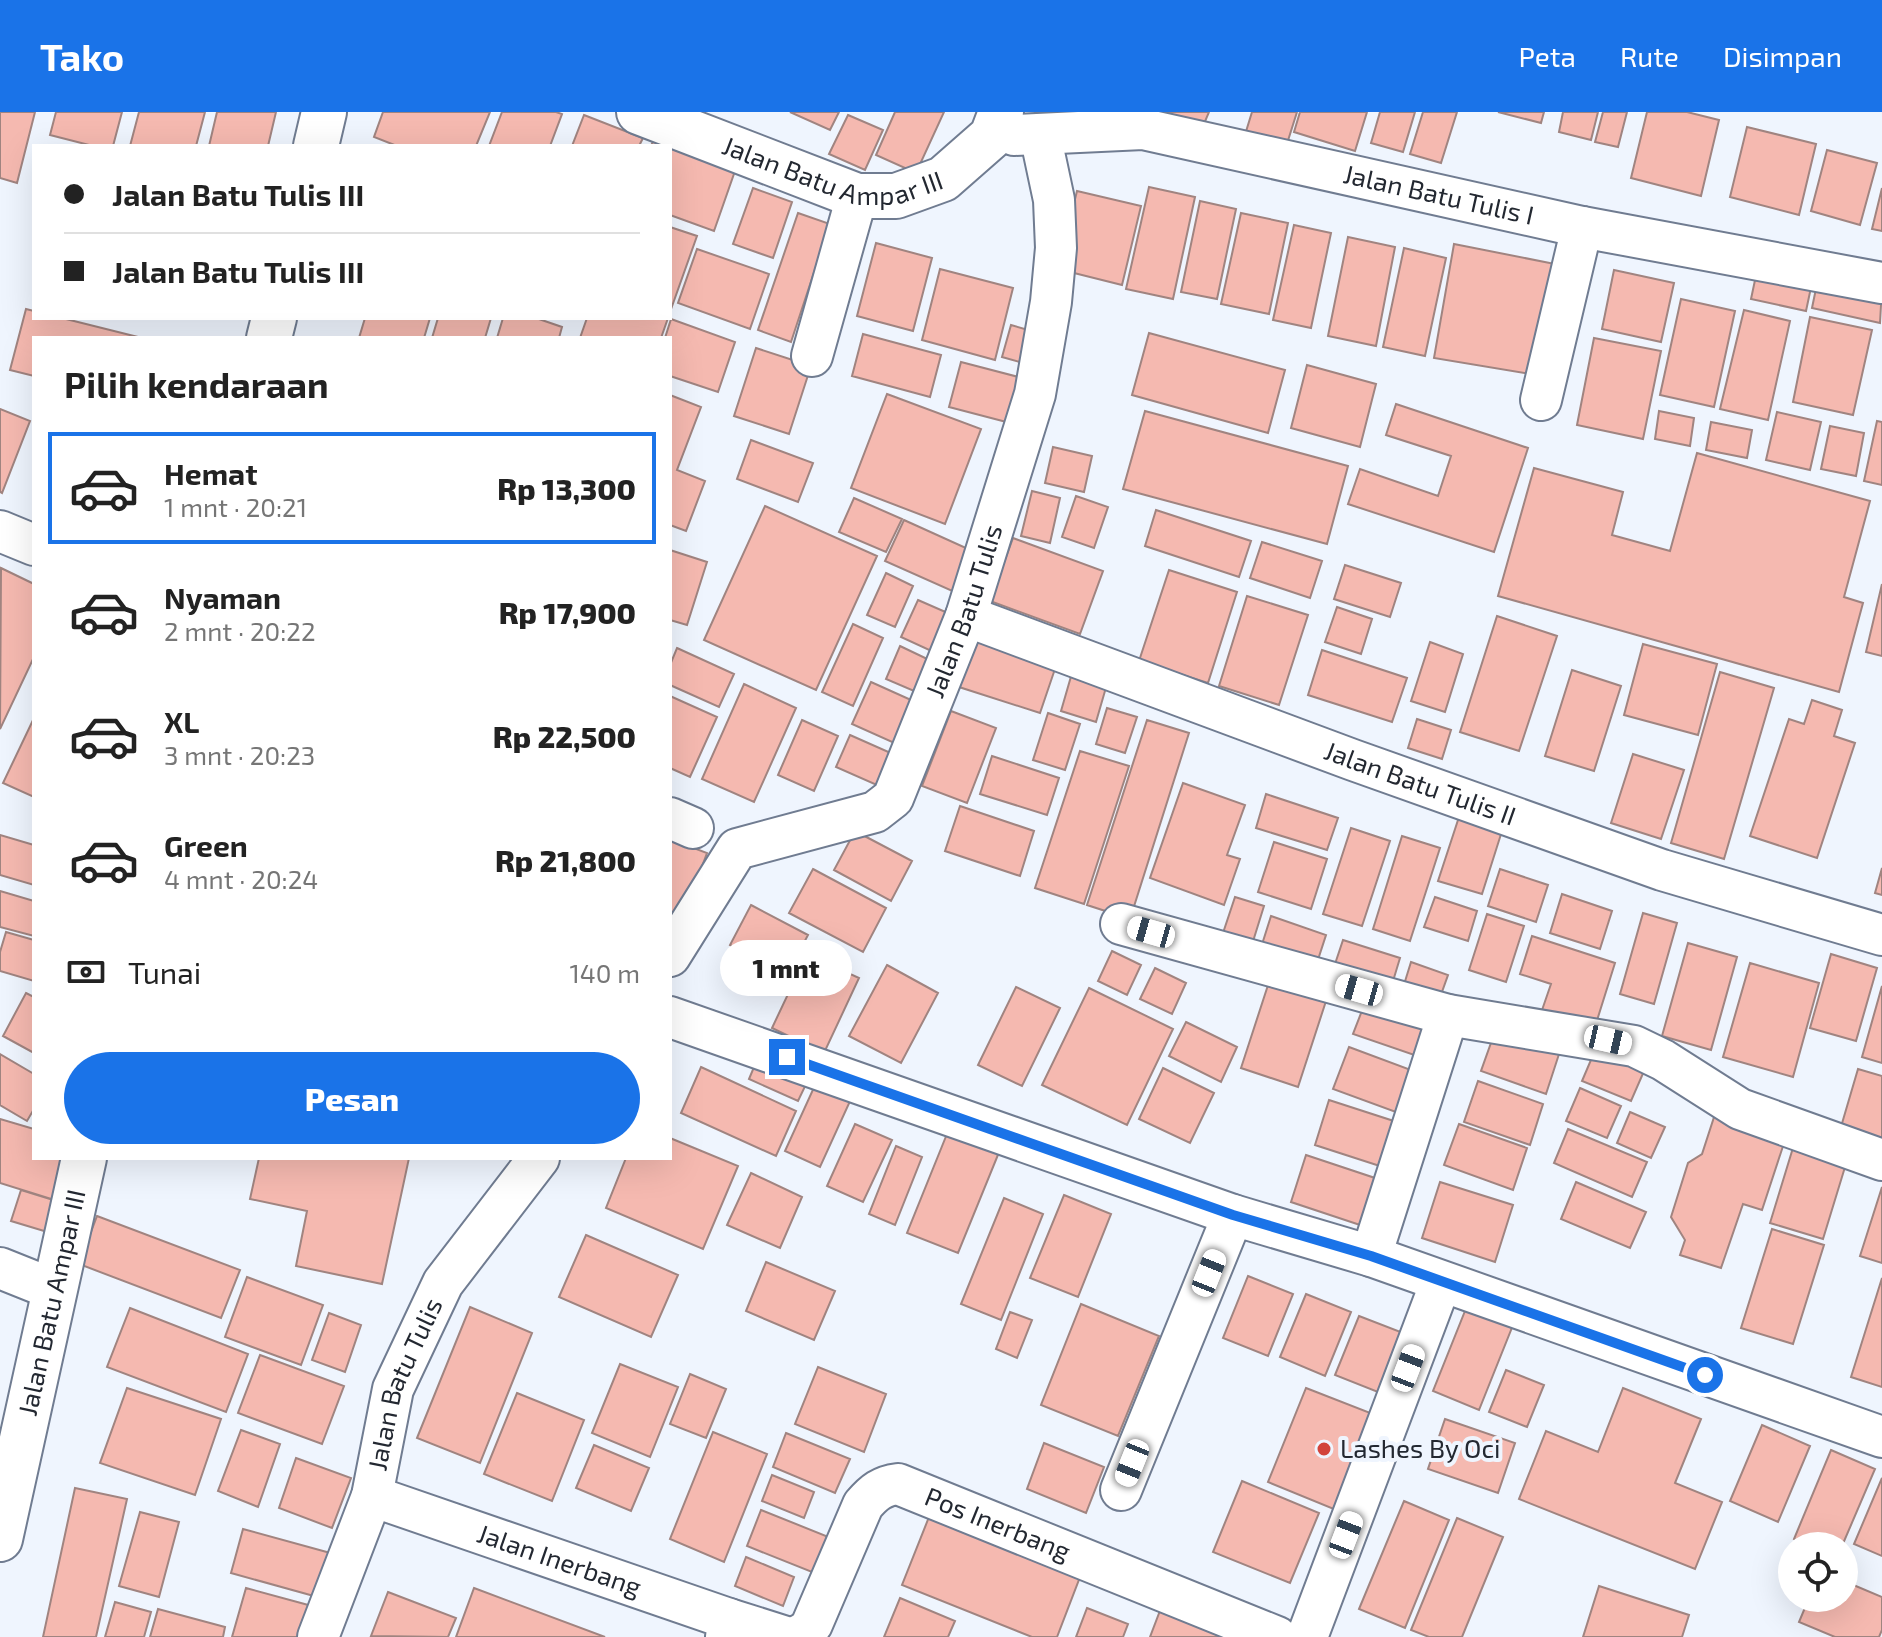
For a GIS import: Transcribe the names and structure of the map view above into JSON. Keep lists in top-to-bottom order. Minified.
{"streets":{"street":["Jalan Batu Ampar III","Jalan Batu Tulis I","Jalan Batu Tulis","Jalan Batu Tulis II","Pos Inerbang","Jalan Inerbang"]},"crossings":[["Jalan Batu Ampar III","Jalan Batu Tulis I"],["Jalan Batu Tulis I","Jalan Batu Tulis"],["Jalan Batu Tulis","Jalan Batu Tulis II"],["Jalan Batu Tulis","Jalan Inerbang"]],"places":["Lashes By Oci"],"page":{"header":"Tako","nav":["Peta","Rute","Disimpan"],"banner":["Jalan Batu Tulis III","Jalan Batu Tulis III"],"heading":"Pilih kendaraan","list":[{"name":"Hemat","note":"1 mnt · 20:21","value":"Rp 13,300"},{"name":"Nyaman","note":"2 mnt · 20:22","value":"Rp 17,900"},{"name":"XL","note":"3 mnt · 20:23","value":"Rp 22,500"},{"name":"Green","note":"4 mnt · 20:24","value":"Rp 21,800"}],"pay":["Tunai","140 m"],"bubble":"1 mnt","buttons":"Pesan"}}
